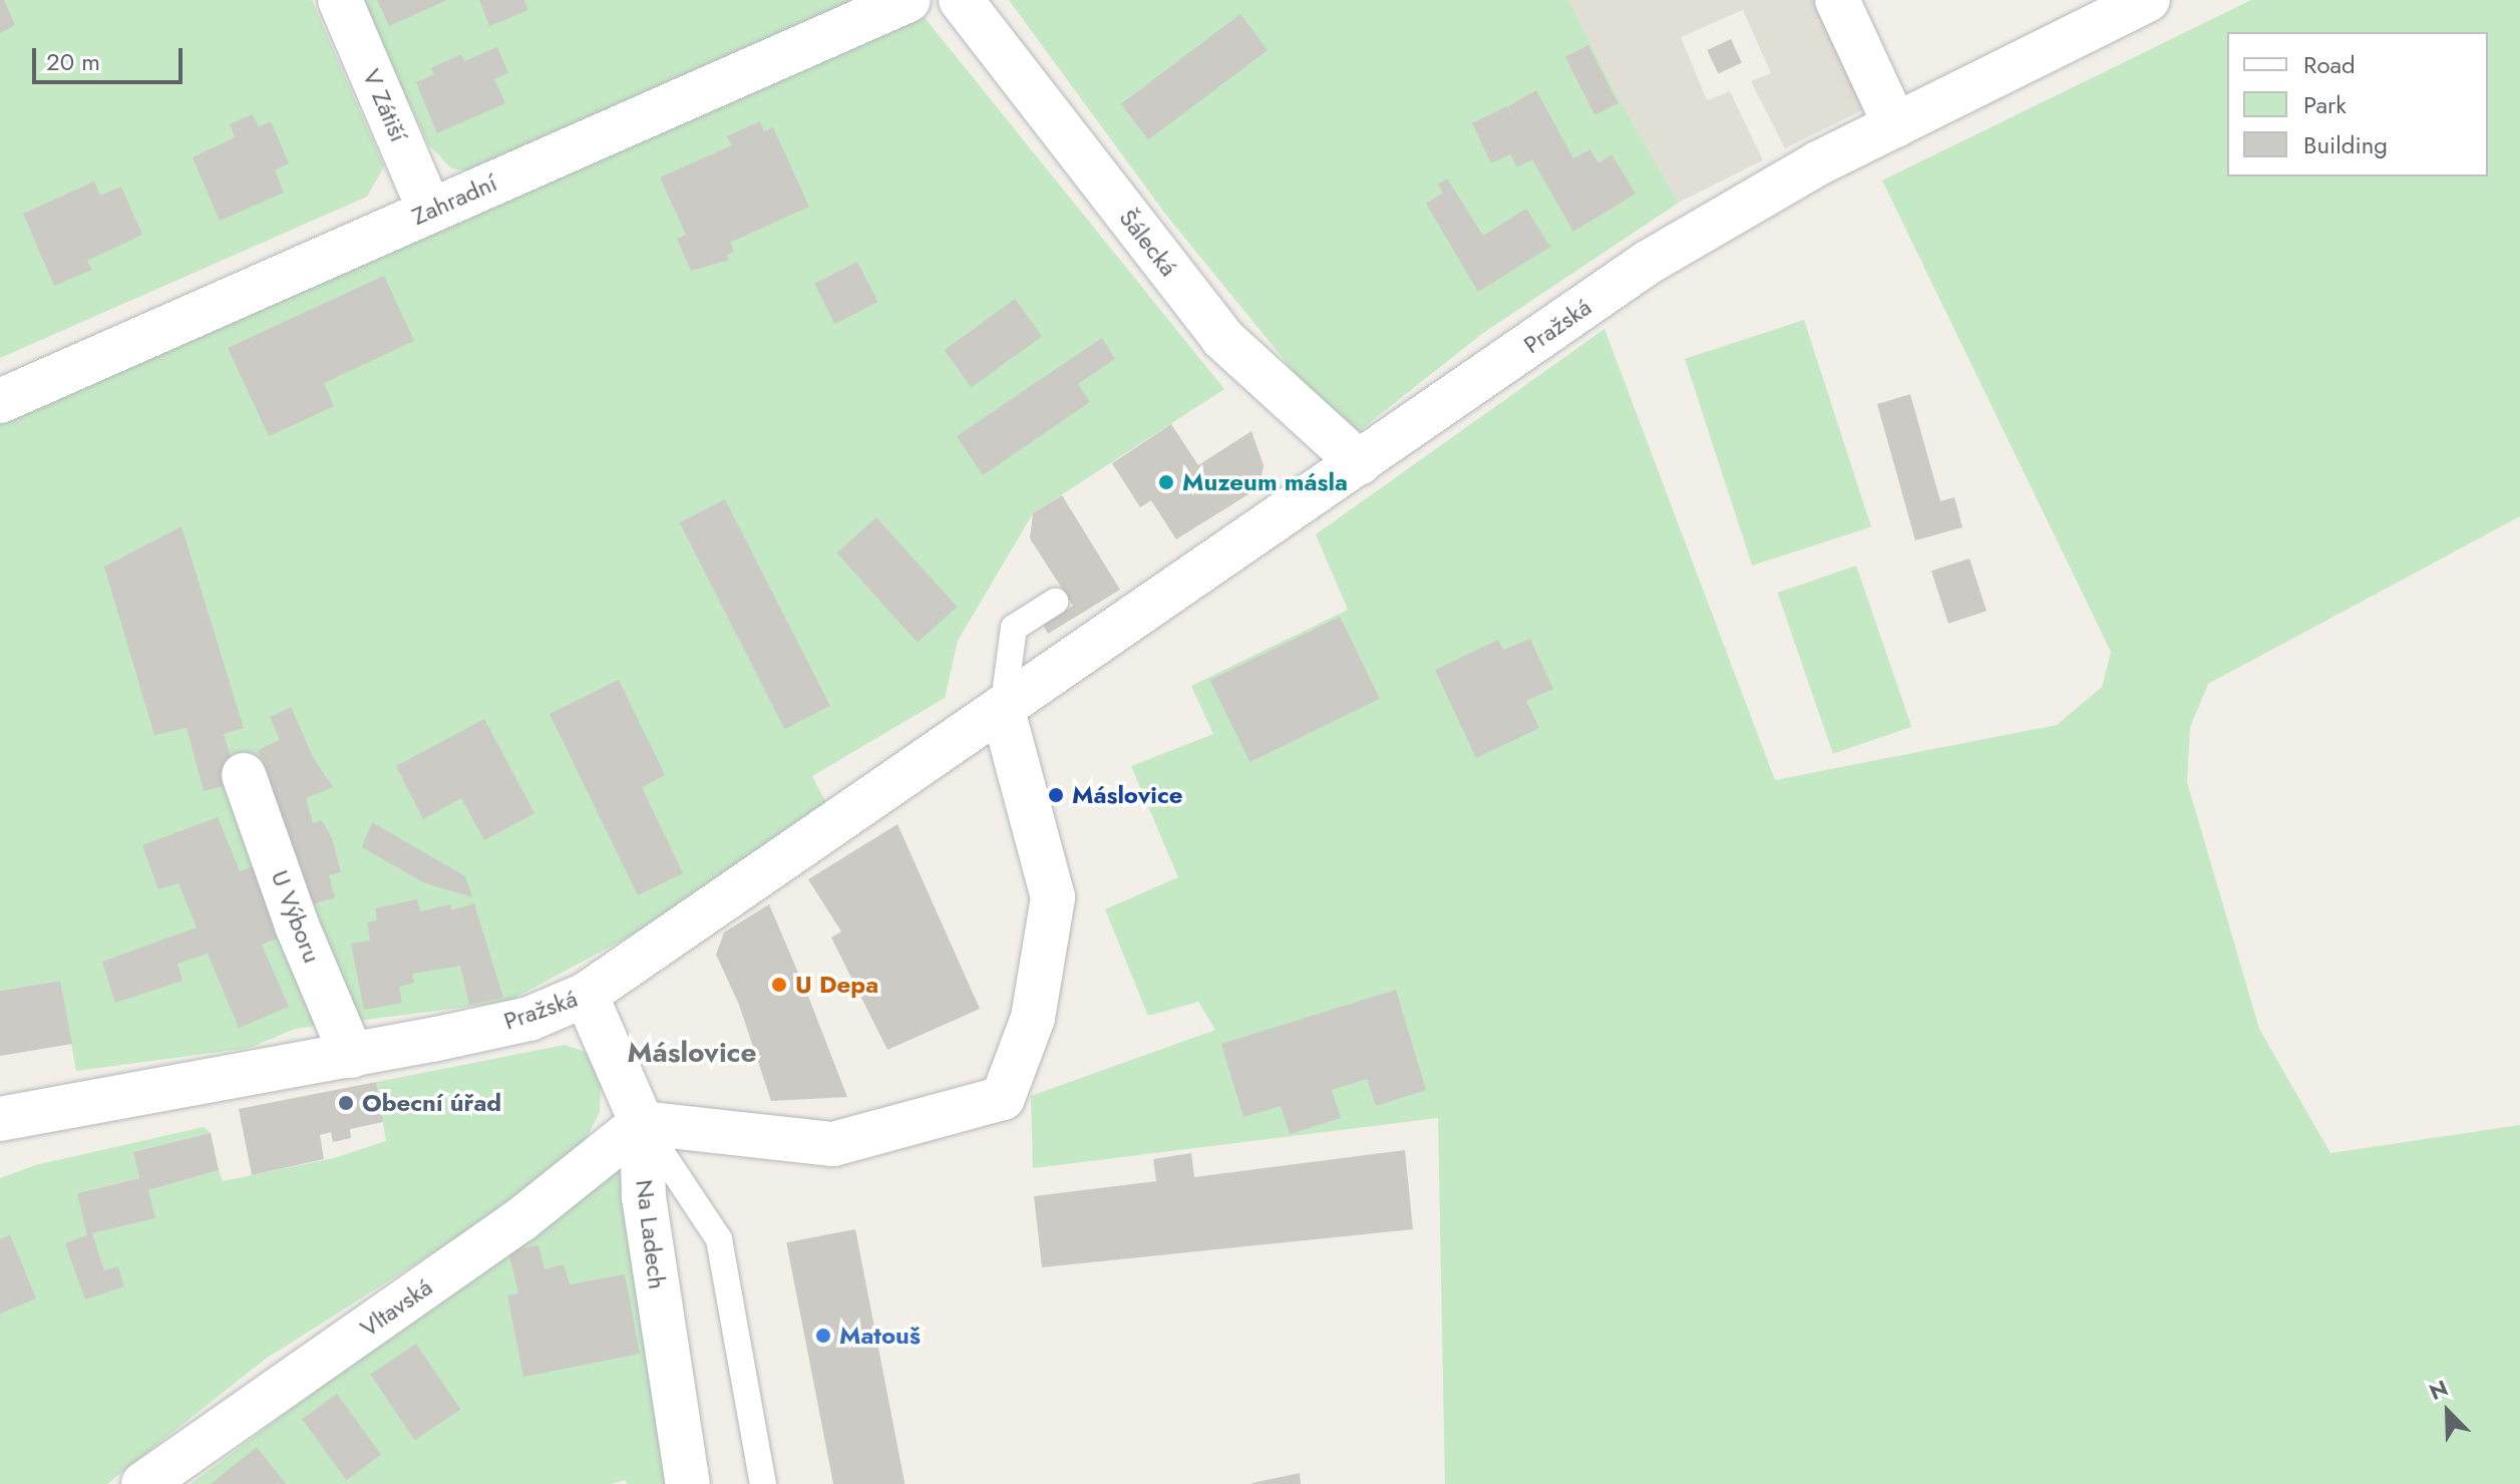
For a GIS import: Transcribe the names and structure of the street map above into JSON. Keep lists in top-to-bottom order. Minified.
{"streets":{"street":["V Zátiší","Zahradní","Šálecká","Pražská","U Výboru","Na Ladech","Vltavská"]},"crossings":[["V Zátiší","Zahradní"],["Šálecká","Pražská"],["Pražská","U Výboru"],["Pražská","Na Ladech"],["Na Ladech","Vltavská"]],"districts":["Máslovice"],"places":["Muzeum másla","Máslovice","U Depa","Obecní úřad","Matouš"],"legend":["Road","Park","Building"],"scale_bar":"20 m","north":"top left"}
